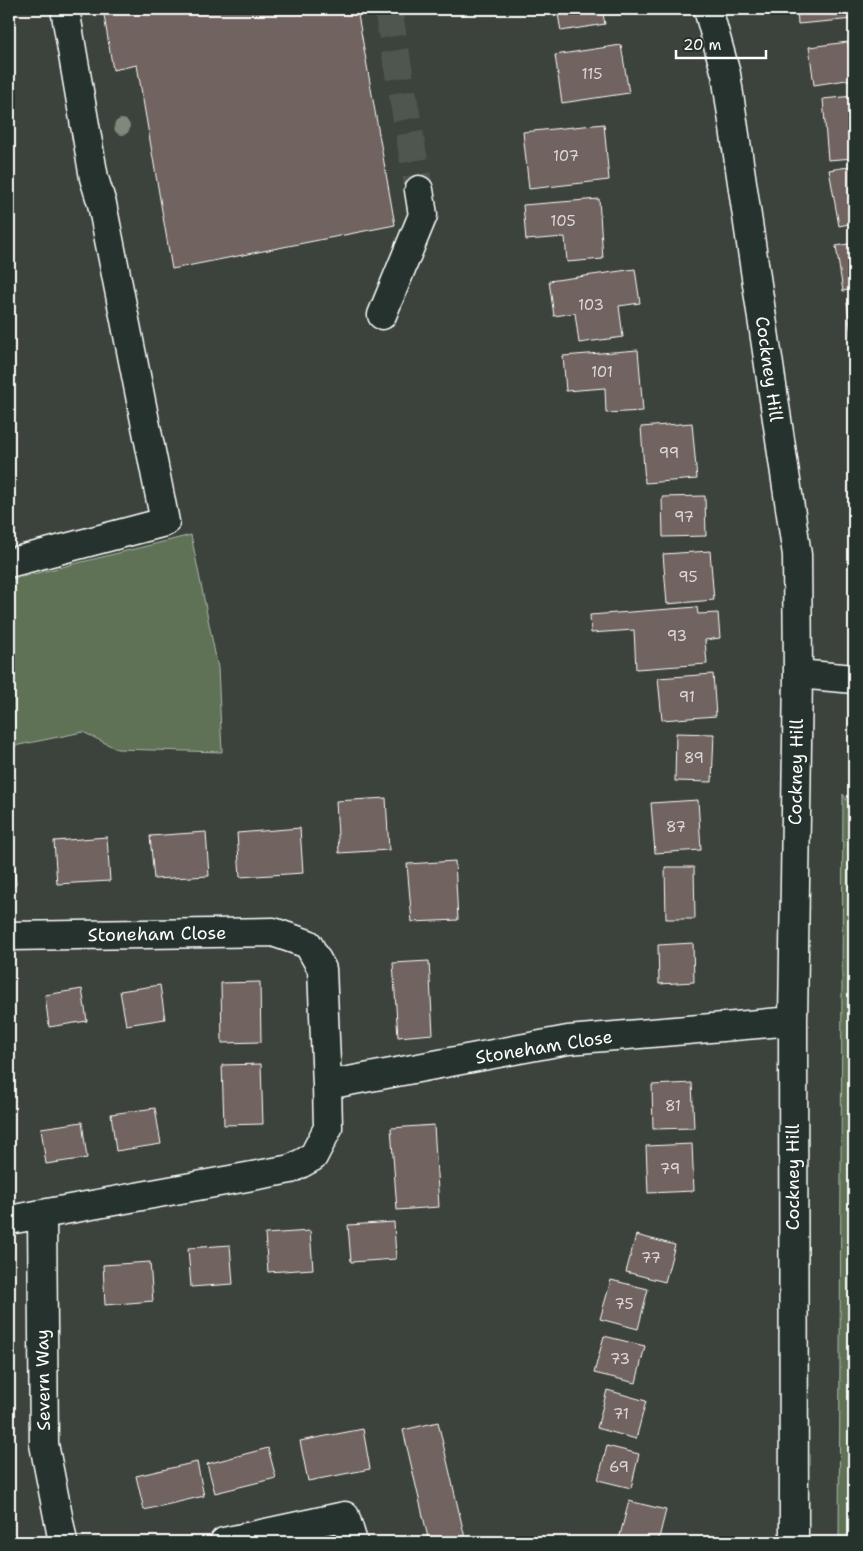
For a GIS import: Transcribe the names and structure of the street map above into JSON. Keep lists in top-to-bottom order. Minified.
{"streets":{"street":["Cockney Hill","Stoneham Close","Severn Way"]},"crossings":[["Cockney Hill","Stoneham Close"],["Stoneham Close","Severn Way"]],"house_numbers":["115","107","105","103","101","99","97","95","93","91","89","87","81","79","77","75","73","71","69"],"scale_bar":"20 m"}
